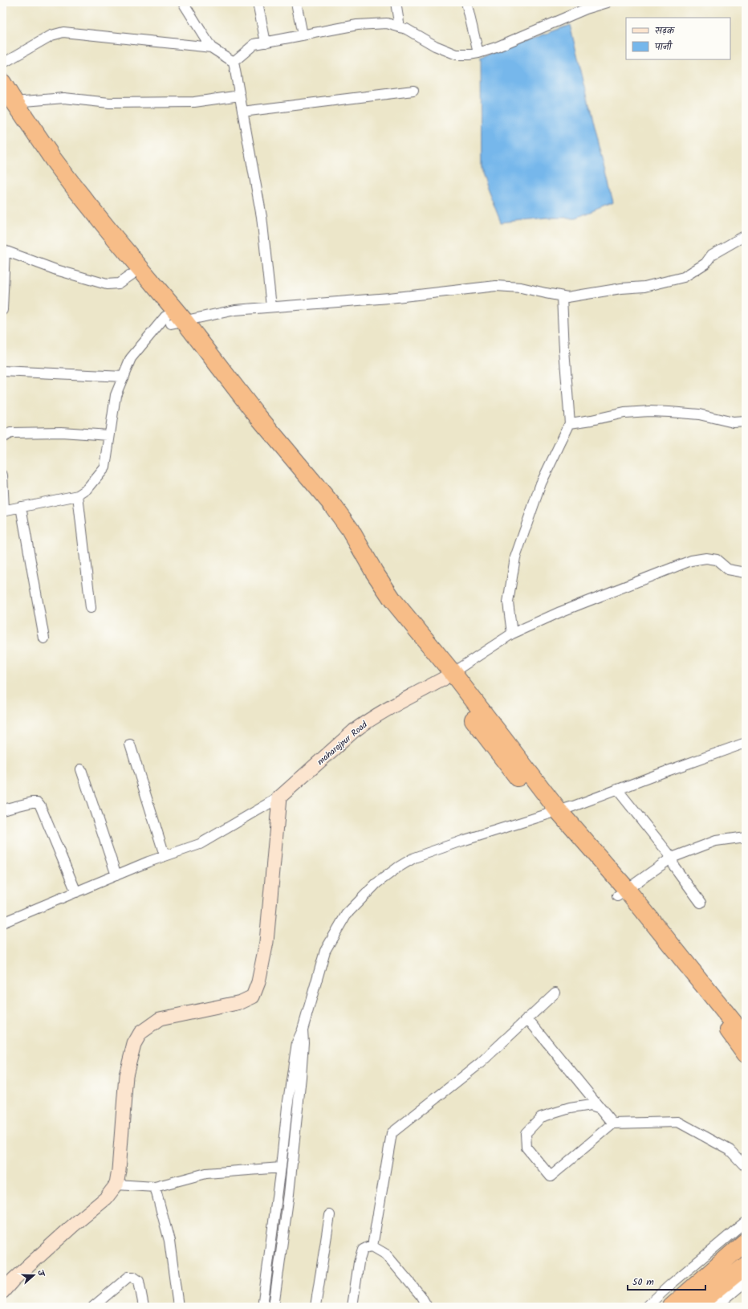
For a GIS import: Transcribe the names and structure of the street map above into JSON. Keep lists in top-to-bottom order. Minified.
{"streets":{"street":["maharajpur Road"]},"legend":["सड़क","पानी"],"scale_bar":"50 m","north":"right"}
